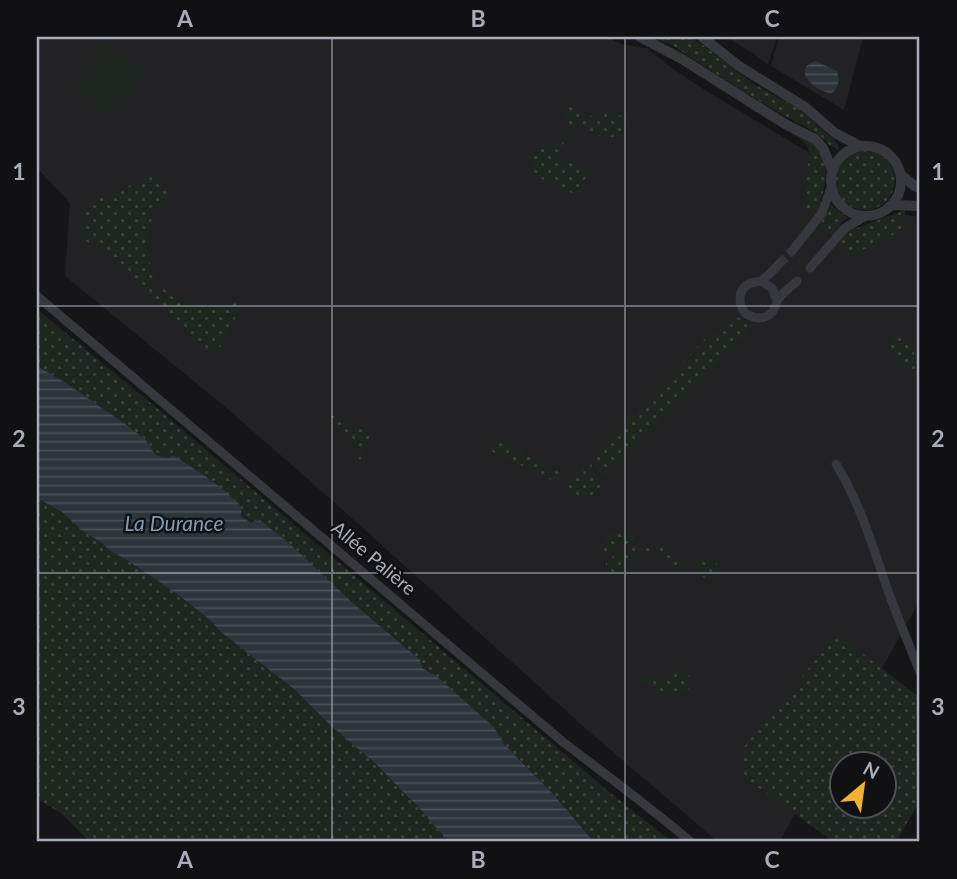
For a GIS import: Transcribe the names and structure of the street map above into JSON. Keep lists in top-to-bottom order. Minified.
{"streets":{"street":["Allée Palière"]},"water":["La Durance"],"north":"top right","grid":{"columns":["A","B","C"],"rows":["1","2","3"]}}
